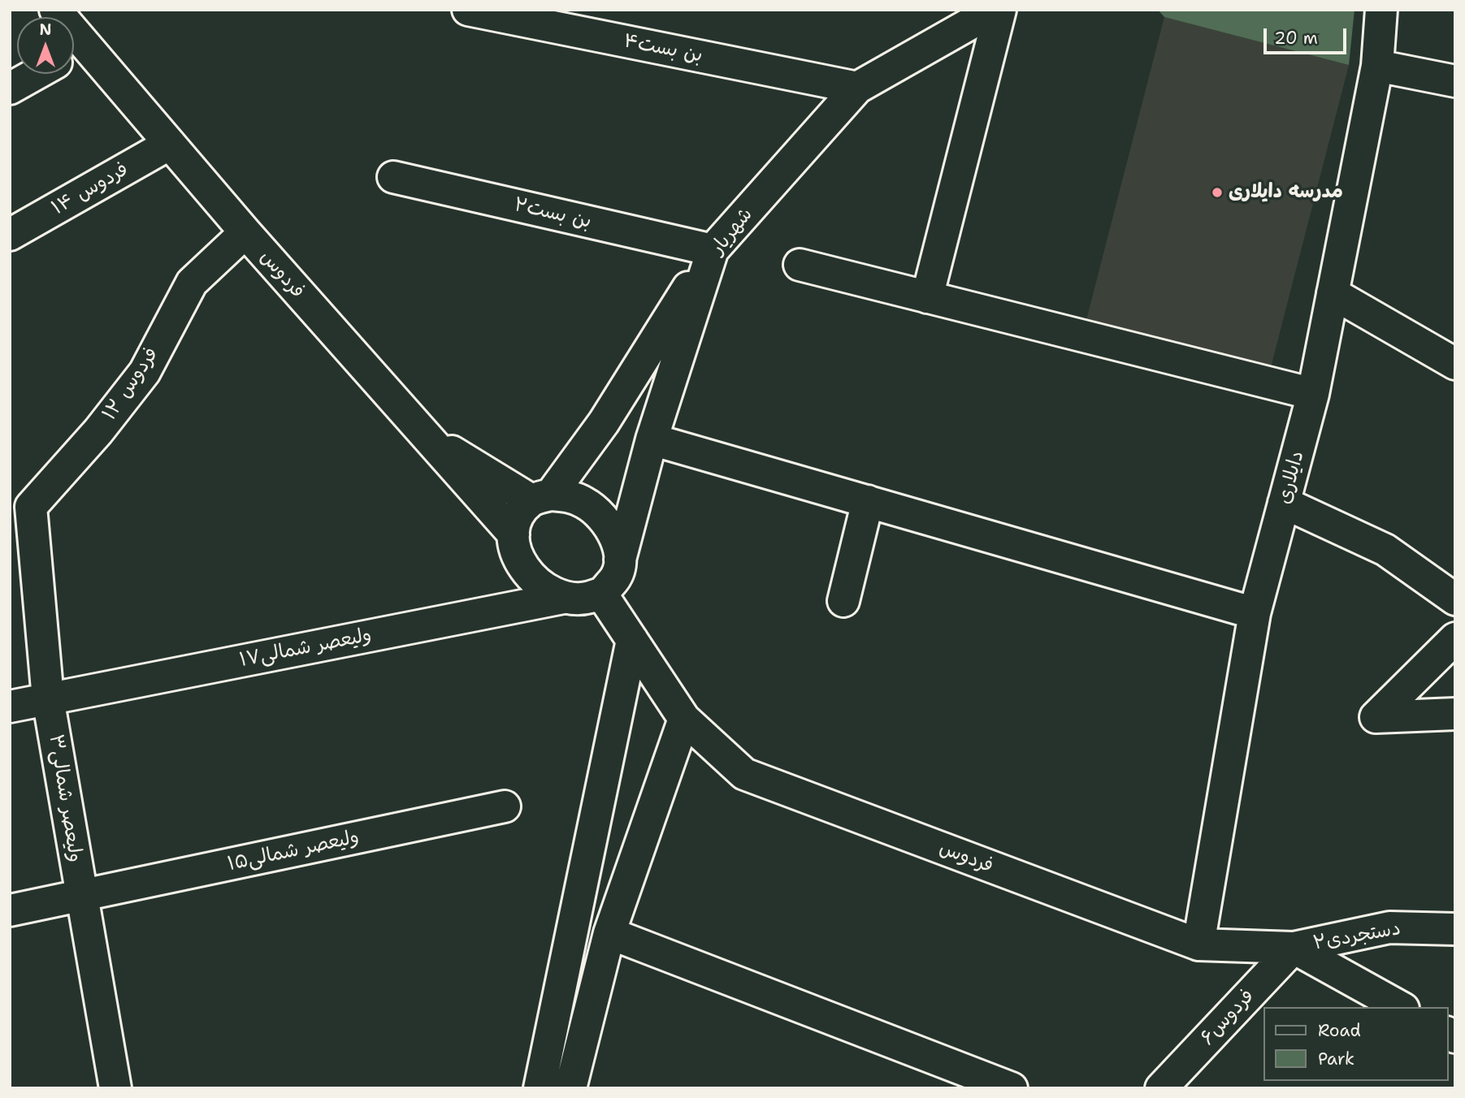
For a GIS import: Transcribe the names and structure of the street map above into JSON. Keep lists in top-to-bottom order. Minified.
{"streets":{"street":["بن بست۴","فردوس ۱۴","بن بست۲","شهریار","فردوس","فردوس ۱۲","دایلاری","ولیعصر شمالی۱۷","ولیعصر شمالی۳","ولیعصر شمالی۱۵","دستجردی۲","فردوس۶"]},"crossings":[["بن بست۴","شهریار"],["فردوس ۱۴","فردوس"],["بن بست۲","شهریار"],["شهریار","فردوس"],["شهریار","ولیعصر شمالی۱۷"],["فردوس","فردوس ۱۲"],["فردوس","دایلاری"],["فردوس","ولیعصر شمالی۱۷"],["فردوس","دستجردی۲"],["فردوس","فردوس۶"],["فردوس ۱۲","ولیعصر شمالی۳"],["ولیعصر شمالی۱۷","ولیعصر شمالی۳"],["ولیعصر شمالی۳","ولیعصر شمالی۱۵"],["دستجردی۲","فردوس۶"]],"places":["مدرسه دایلاری"],"legend":["Road","Park"],"scale_bar":"20 m","north":"top"}
